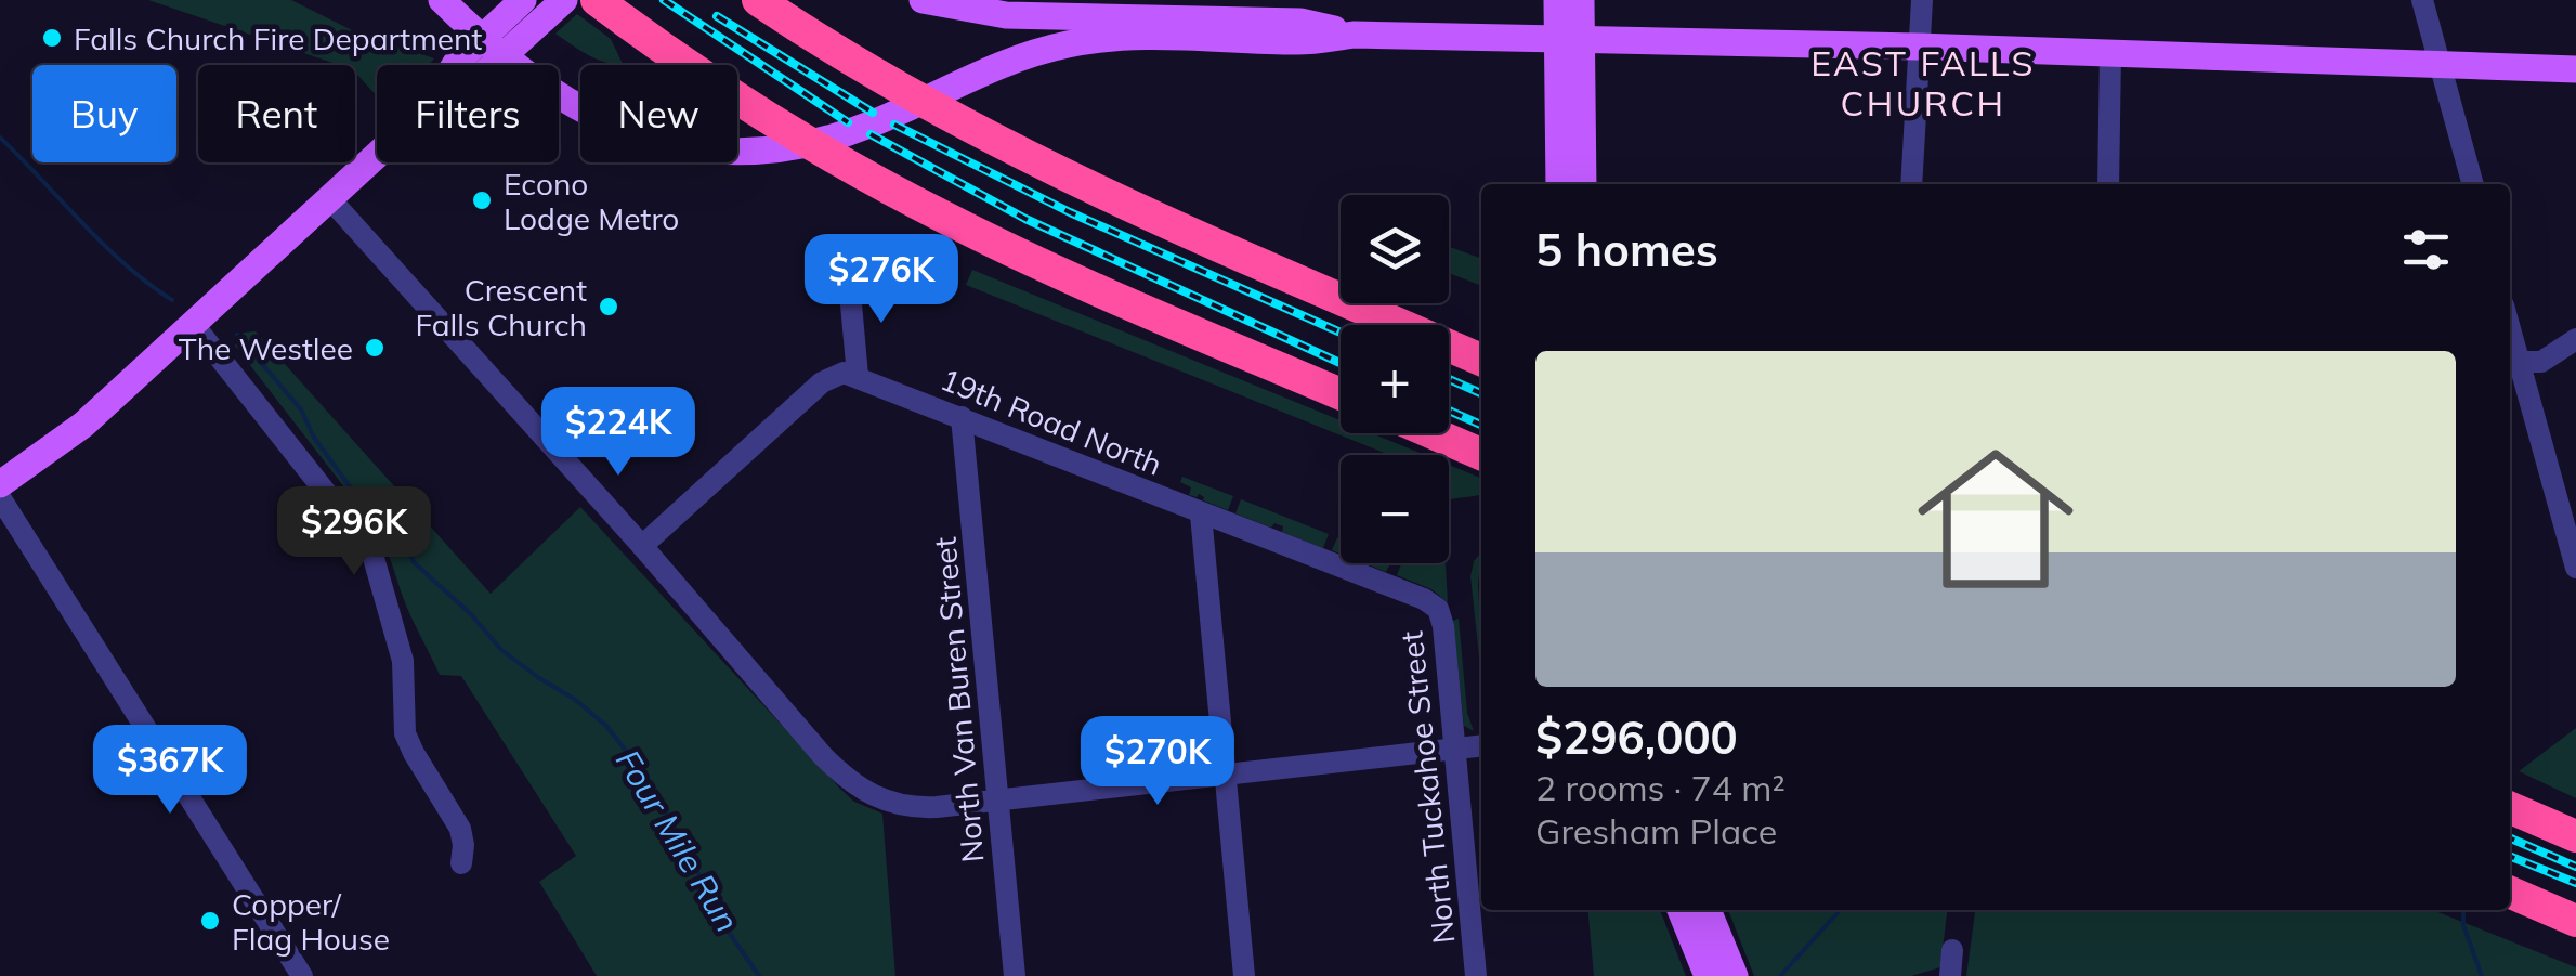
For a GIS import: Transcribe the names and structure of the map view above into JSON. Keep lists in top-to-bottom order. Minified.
{"streets":{"street":["19th Road North","North Van Buren Street","North Tuckahoe Street"]},"crossings":[["19th Road North","North Van Buren Street"],["19th Road North","North Tuckahoe Street"]],"districts":["EAST FALLS CHURCH"],"water":["Four Mile Run"],"places":["Falls Church Fire Department","Econo Lodge Metro","Crescent Falls Church","The Westlee","Copper/ Flag House"],"page":{"chip":["Buy","Rent","Filters","New"],"heading":"5 homes","map_buttons":["+","−"],"price":["$276K","$224K","$296K","$270K","$367K"],"list":[{"name":"$296,000","note":"2 rooms · 74 m² · Gresham Place"}]}}
